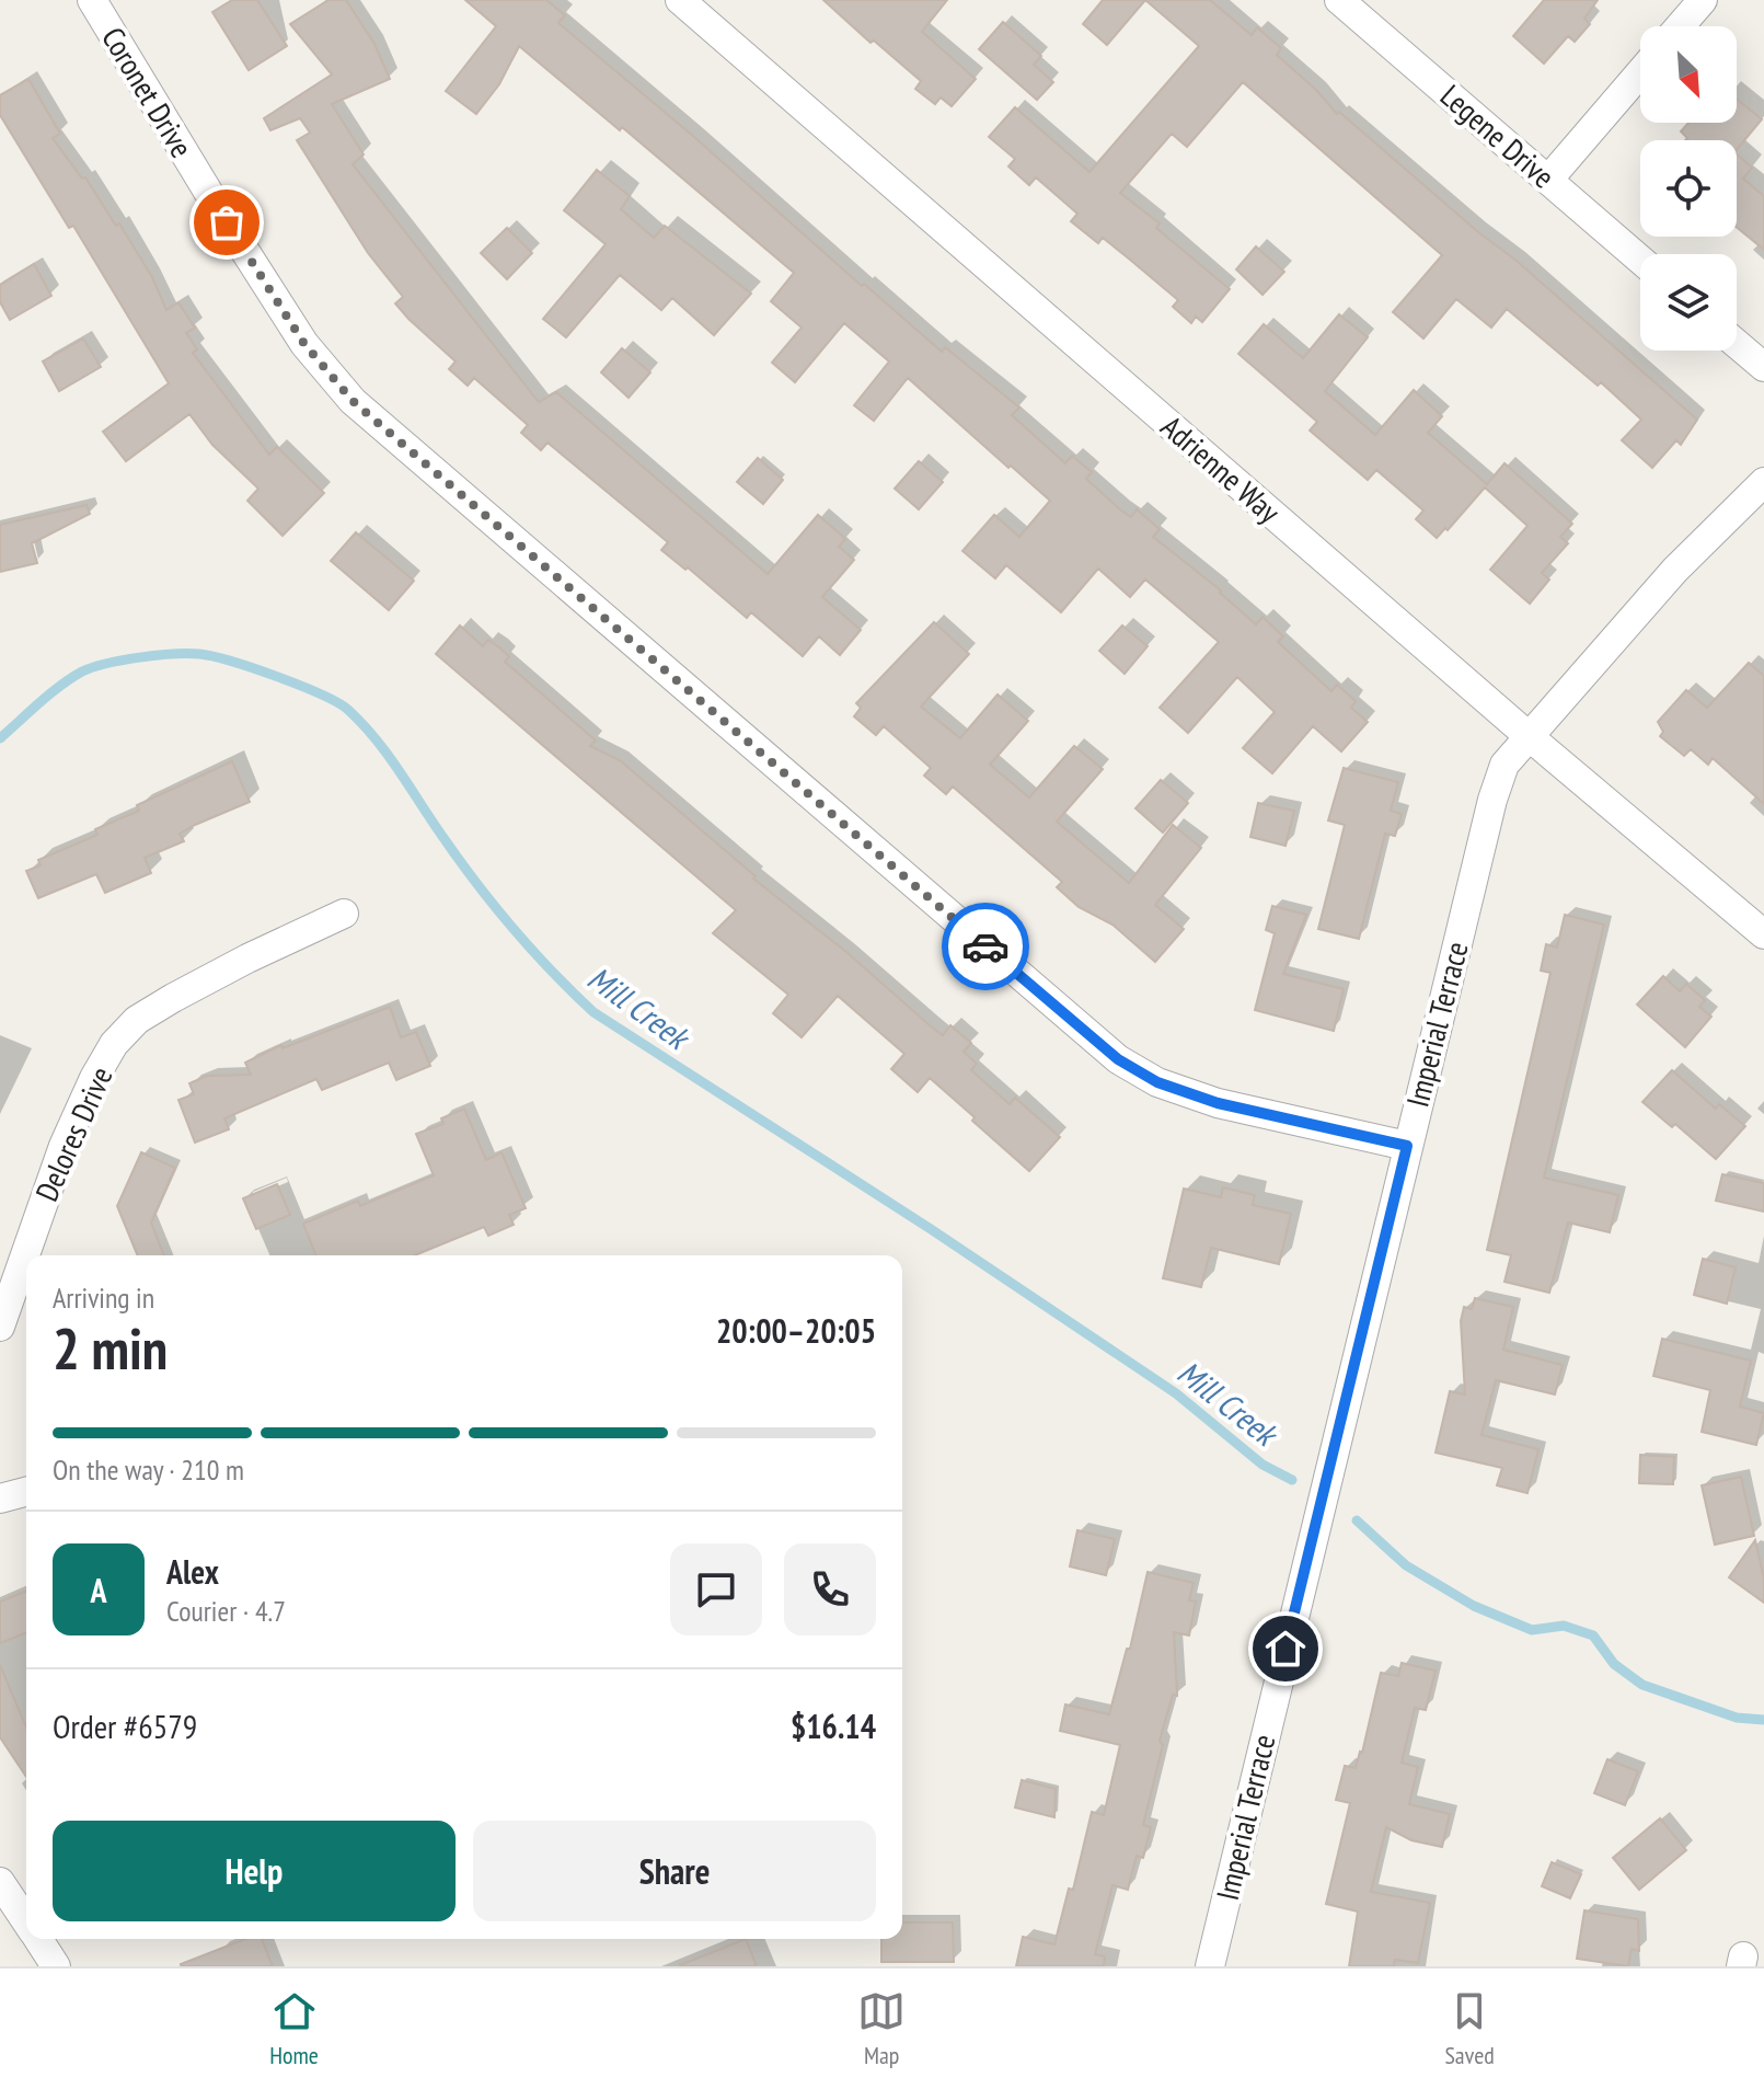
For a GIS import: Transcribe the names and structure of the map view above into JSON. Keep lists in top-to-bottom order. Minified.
{"streets":{"street":["Coronet Drive","Legene Drive","Adrienne Way","Imperial Terrace","Delores Drive"]},"crossings":[["Coronet Drive","Imperial Terrace"],["Adrienne Way","Imperial Terrace"]],"water":["Mill Creek"],"north":"bottom right","page":{"heading":["2 min","Arriving in","20:00–20:05"],"panel":["Alex","Courier · 4.7","Order #6579","$16.14"],"bar":"On the way · 210 m","round":"A","buttons":["Help","Share"],"tabs":["Home","Map","Saved"]}}
